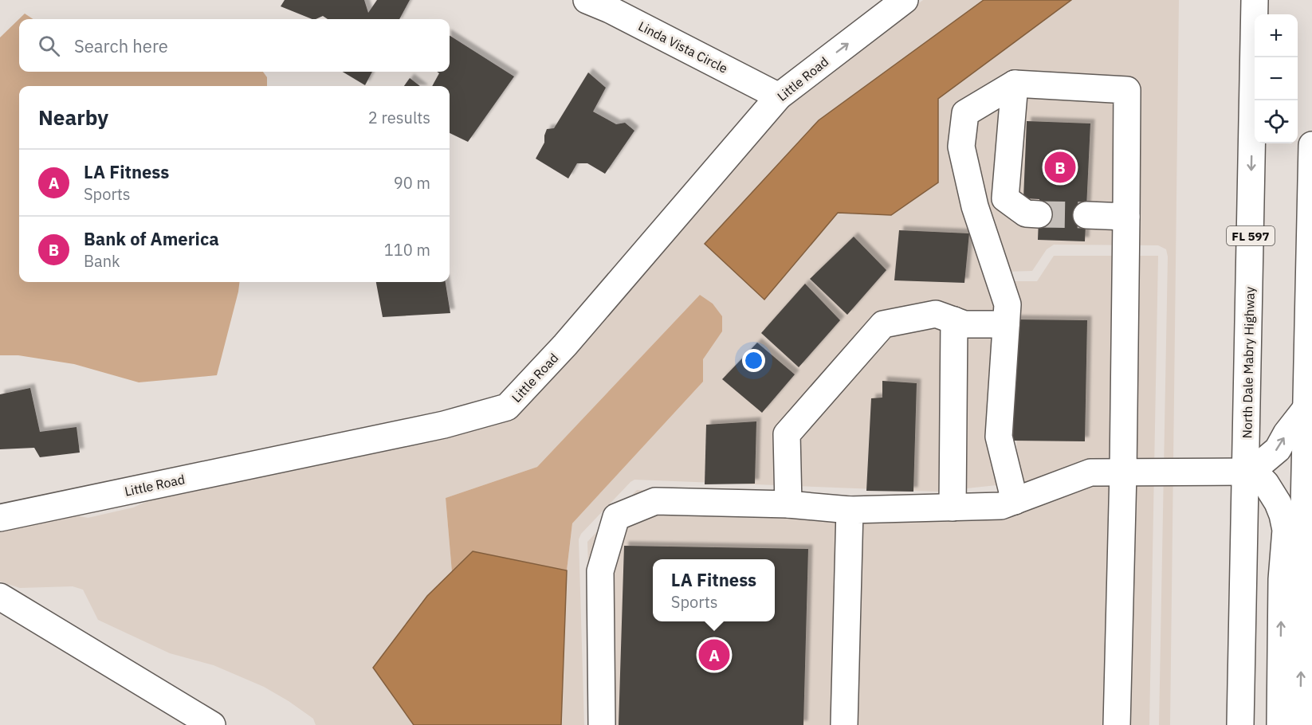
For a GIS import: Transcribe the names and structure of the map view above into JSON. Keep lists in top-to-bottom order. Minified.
{"streets":{"main road":["Linda Vista Circle","Little Road","FL 597","North Dale Mabry Highway"]},"crossings":[["Linda Vista Circle","Little Road"]],"page":{"map_buttons":["+","−"],"search":"Search here","heading":["Nearby","2 results"],"list":[{"mark":"A","name":"LA Fitness","note":"Sports","value":"90 m"},{"mark":"B","name":"Bank of America","note":"Bank","value":"110 m"}],"pins":["B","A"],"popup":["LA Fitness","Sports"]}}
